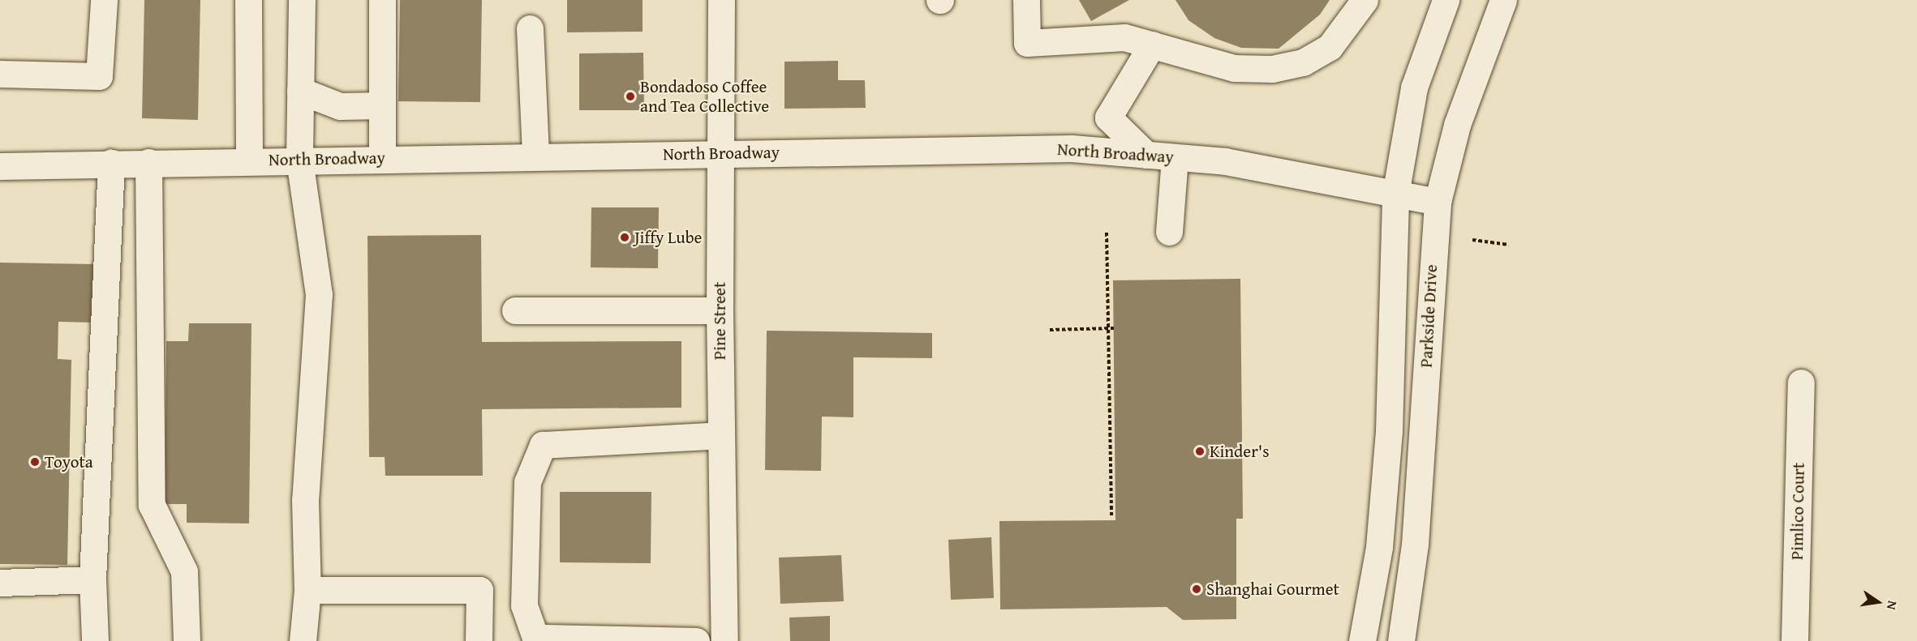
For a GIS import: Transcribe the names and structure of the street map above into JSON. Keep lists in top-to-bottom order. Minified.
{"streets":{"street":["North Broadway","Parkside Drive","Pine Street","Pimlico Court"]},"crossings":[["North Broadway","Parkside Drive"],["North Broadway","Pine Street"]],"places":["Bondadoso Coffee and Tea Collective","Jiffy Lube","Kinder's","Toyota","Shanghai Gourmet"],"north":"right"}
